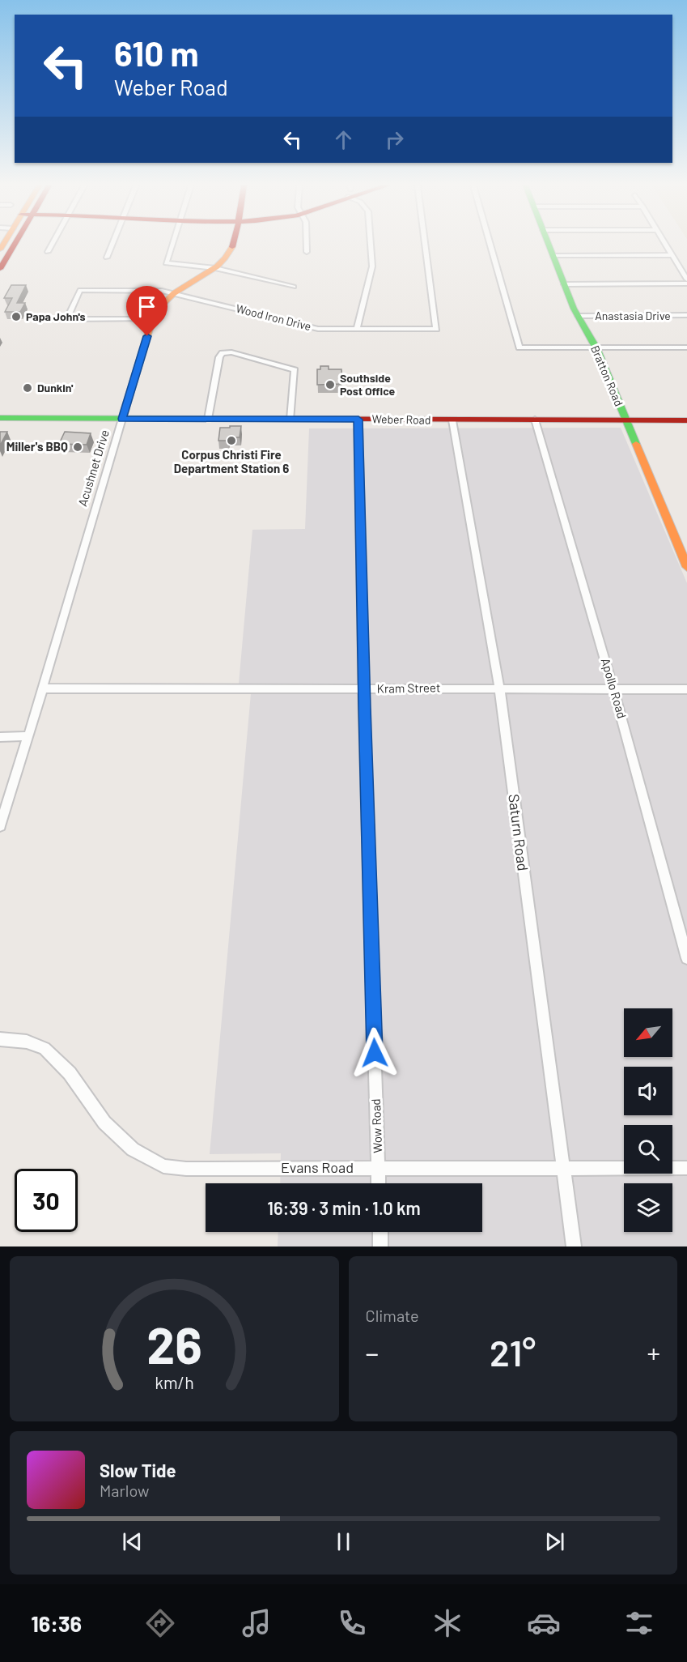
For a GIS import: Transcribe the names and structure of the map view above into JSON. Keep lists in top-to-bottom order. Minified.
{"streets":{"street":["Anastasia Drive","Wood Iron Drive","Bratton Road","Weber Road","Acushnet Drive","Kram Street","Apollo Road","Saturn Road","Wow Road","Evans Road"]},"crossings":[["Anastasia Drive","Bratton Road"],["Wood Iron Drive","Acushnet Drive"],["Bratton Road","Weber Road"],["Weber Road","Acushnet Drive"],["Weber Road","Apollo Road"],["Weber Road","Saturn Road"],["Weber Road","Wow Road"],["Acushnet Drive","Kram Street"],["Kram Street","Apollo Road"],["Kram Street","Saturn Road"],["Kram Street","Wow Road"],["Saturn Road","Evans Road"],["Wow Road","Evans Road"]],"places":["Papa John's","Southside Post Office","Dunkin'","Corpus Christi Fire Department Station 6","Miller's BBQ"],"north":"bottom left","page":{"turn":["610 m","Weber Road"],"limit":"30","trip":"16:39 · 3 min · 1.0 km","tile":"Climate","heat":["−","21°","+"],"song":["Slow Tide","Marlow"],"tabs":"16:36","gauge":["26","km/h"]}}
